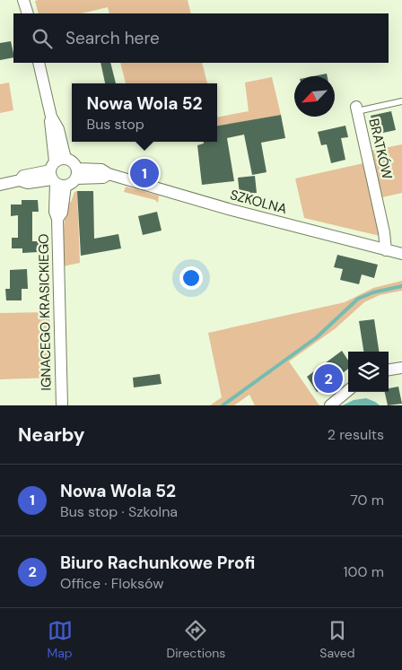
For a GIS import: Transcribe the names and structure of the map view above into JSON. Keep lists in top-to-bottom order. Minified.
{"streets":{"street":["BRATKÓW","SZKOLNA","IGNACEGO KRASICKIEGO"]},"crossings":[["BRATKÓW","SZKOLNA"]],"north":"bottom left","page":{"search":"Search here","popup":["Nowa Wola 52","Bus stop"],"pins":["1","2"],"heading":["Nearby","2 results"],"list":[{"mark":"1","name":"Nowa Wola 52","note":"Bus stop · Szkolna","value":"70 m"},{"mark":"2","name":"Biuro Rachunkowe Profi","note":"Office · Floksów","value":"100 m"}],"nav":["Map","Directions","Saved"]}}
